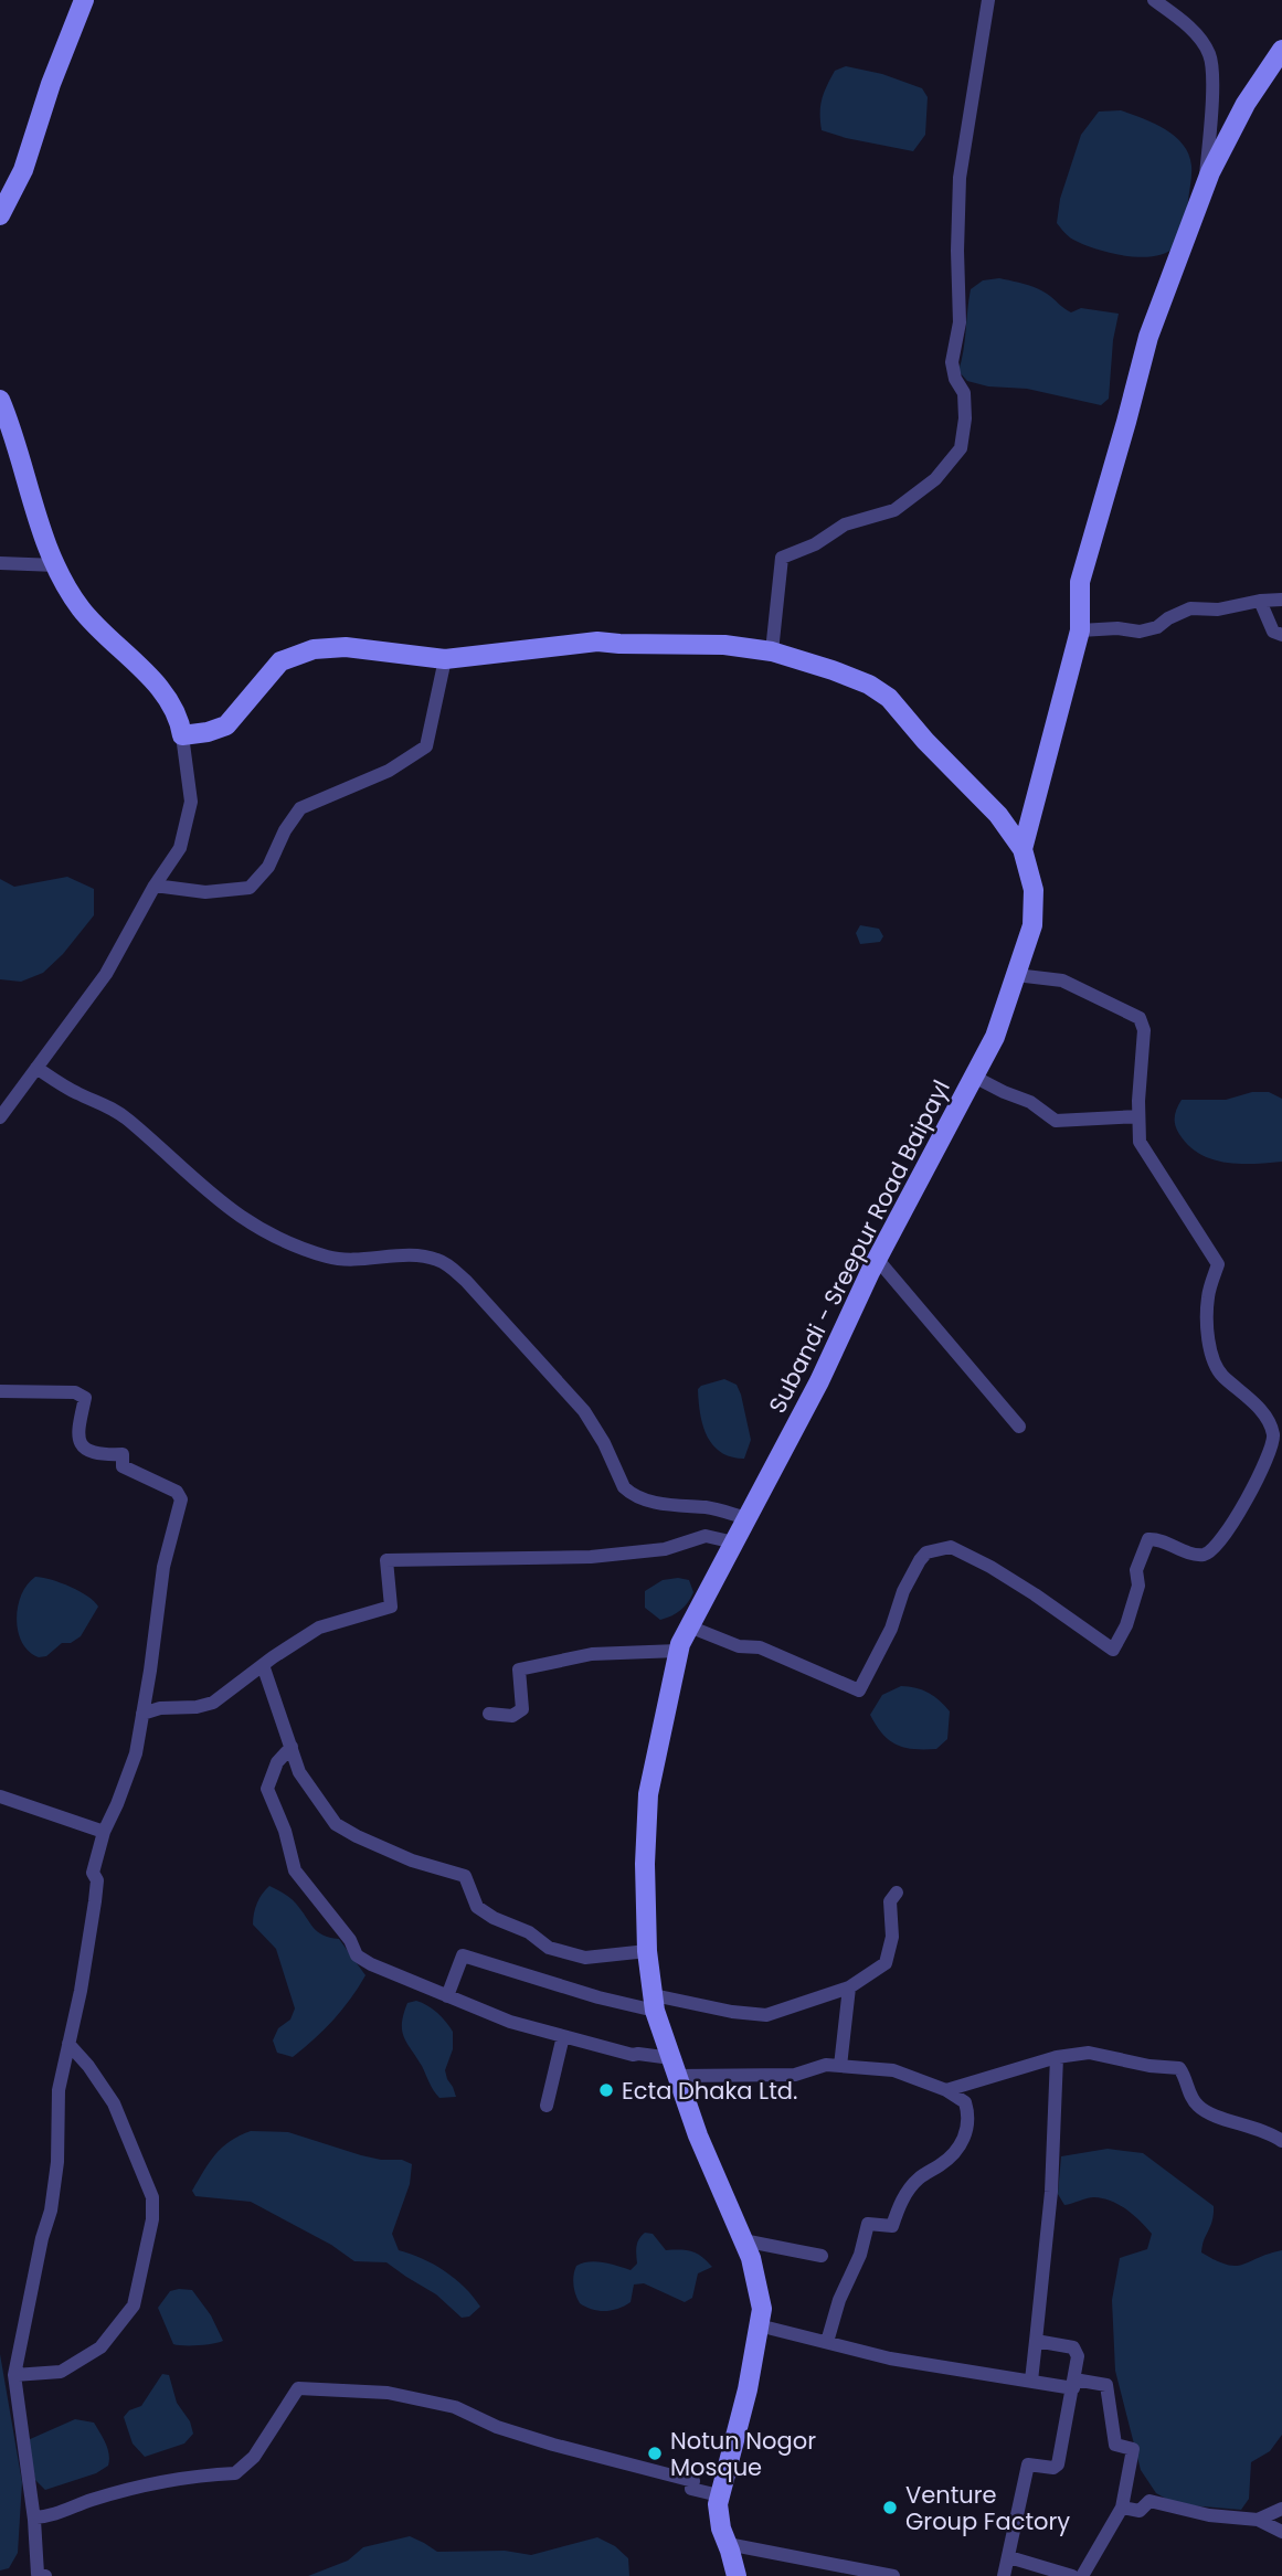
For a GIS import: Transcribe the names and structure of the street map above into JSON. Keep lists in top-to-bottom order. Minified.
{"streets":{"street":["Subandi - Sreepur Road Baipayl"]},"places":["Ecta Dhaka Ltd.","Notun Nogor Mosque","Venture Group Factory"]}
